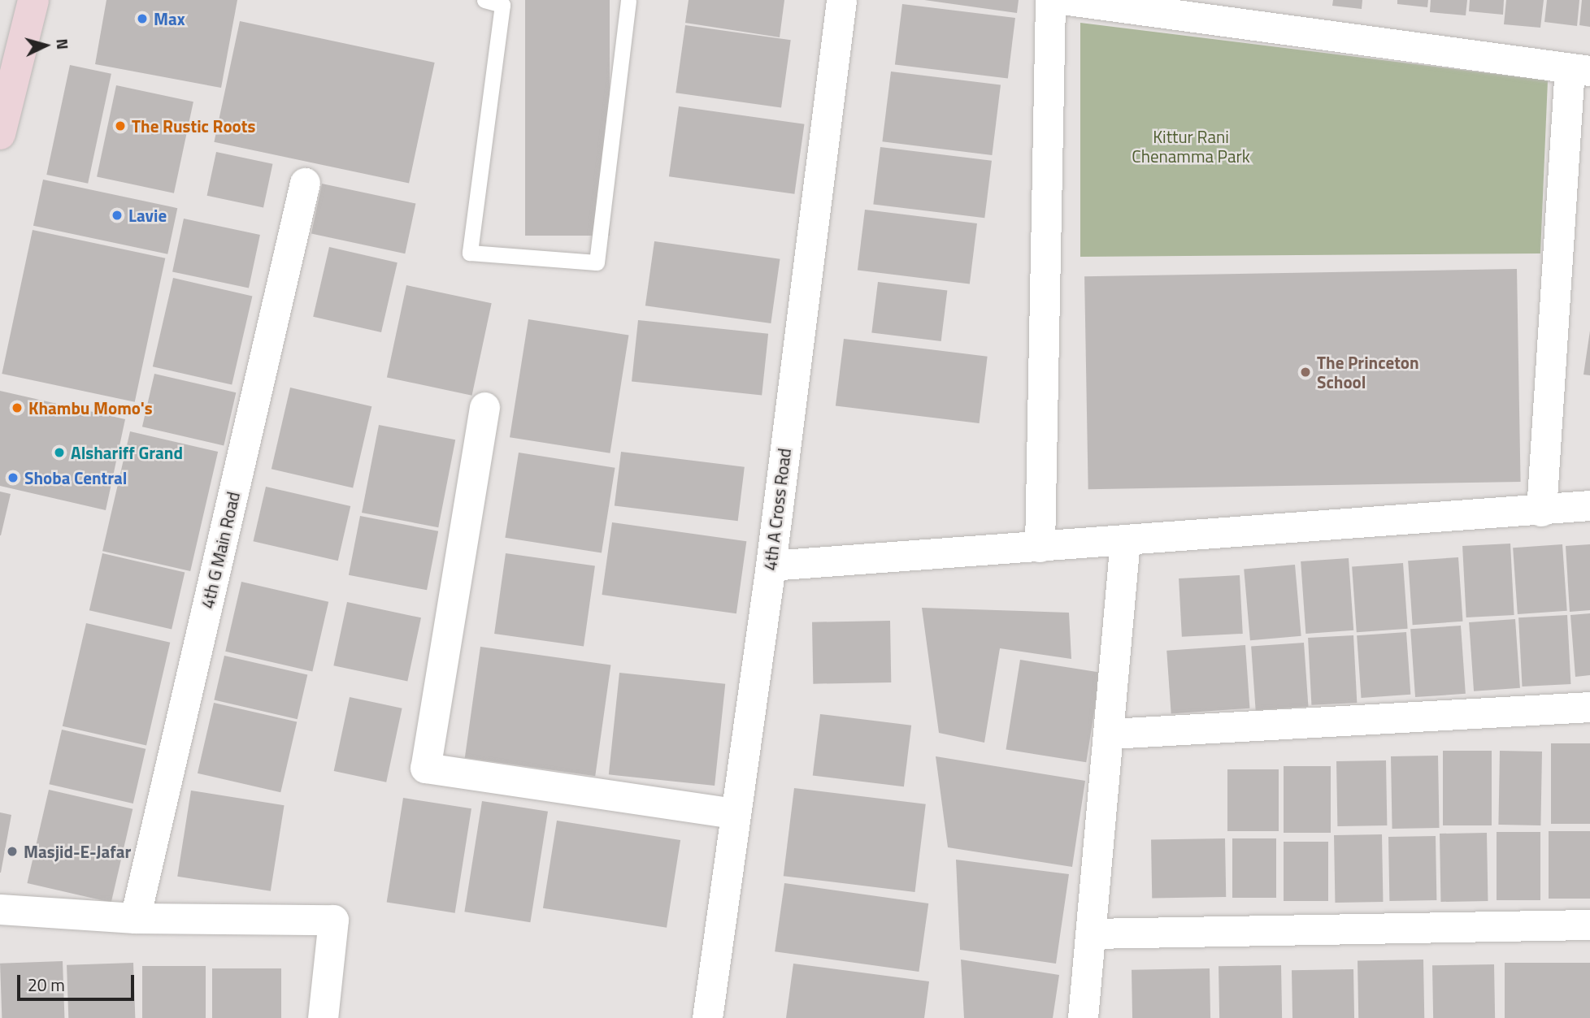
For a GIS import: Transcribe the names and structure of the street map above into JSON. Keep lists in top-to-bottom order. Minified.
{"streets":{"street":["4th A Cross Road","4th G Main Road"]},"parks":["Kittur Rani Chenamma Park"],"places":["Max","The Rustic Roots","Lavie","The Princeton School","Khambu Momo's","Alshariff Grand","Shoba Central","Masjid-E-Jafar"],"scale_bar":"20 m","north":"right"}
